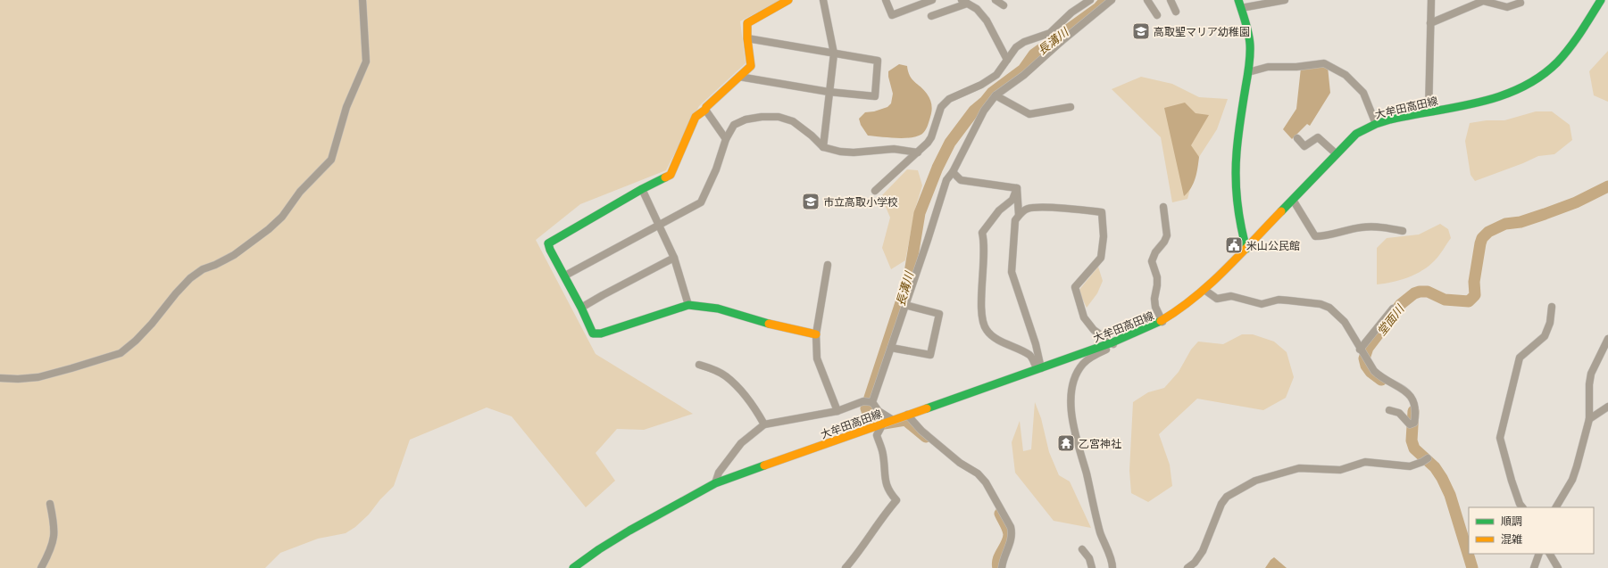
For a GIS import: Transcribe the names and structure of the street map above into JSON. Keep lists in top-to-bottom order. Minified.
{"streets":{"main road":["大牟田高田線"]},"water":["長溝川","堂面川"],"places":{"school or university":["高取聖マリア幼稚園","市立高取小学校"],"public building":["米山公民館"],"temple":["乙宮神社"]},"legend":["順調","混雑"]}
